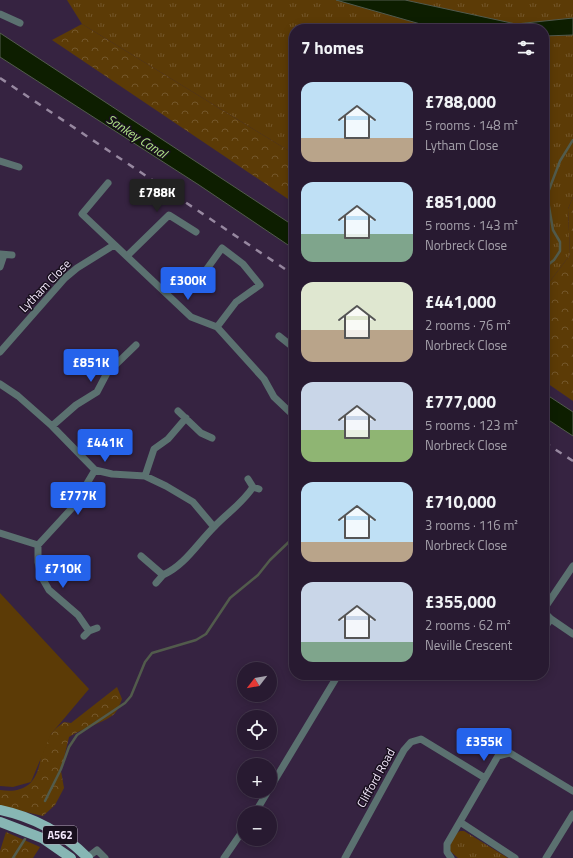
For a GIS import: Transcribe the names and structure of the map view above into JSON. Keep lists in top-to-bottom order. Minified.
{"streets":{"main road":["A562"],"street":["Lytham Close","Clifford Road"]},"water":["Sankey Canal"],"north":"bottom left","page":{"heading":"7 homes","list":[{"name":"£788,000","note":"5 rooms · 148 m² · Lytham Close"},{"name":"£851,000","note":"5 rooms · 143 m² · Norbreck Close"},{"name":"£441,000","note":"2 rooms · 76 m² · Norbreck Close"},{"name":"£777,000","note":"5 rooms · 123 m² · Norbreck Close"},{"name":"£710,000","note":"3 rooms · 116 m² · Norbreck Close"},{"name":"£355,000","note":"2 rooms · 62 m² · Neville Crescent"}],"price":["£788K","£300K","£851K","£441K","£777K","£710K","£355K"],"map_buttons":["+","−"]}}
